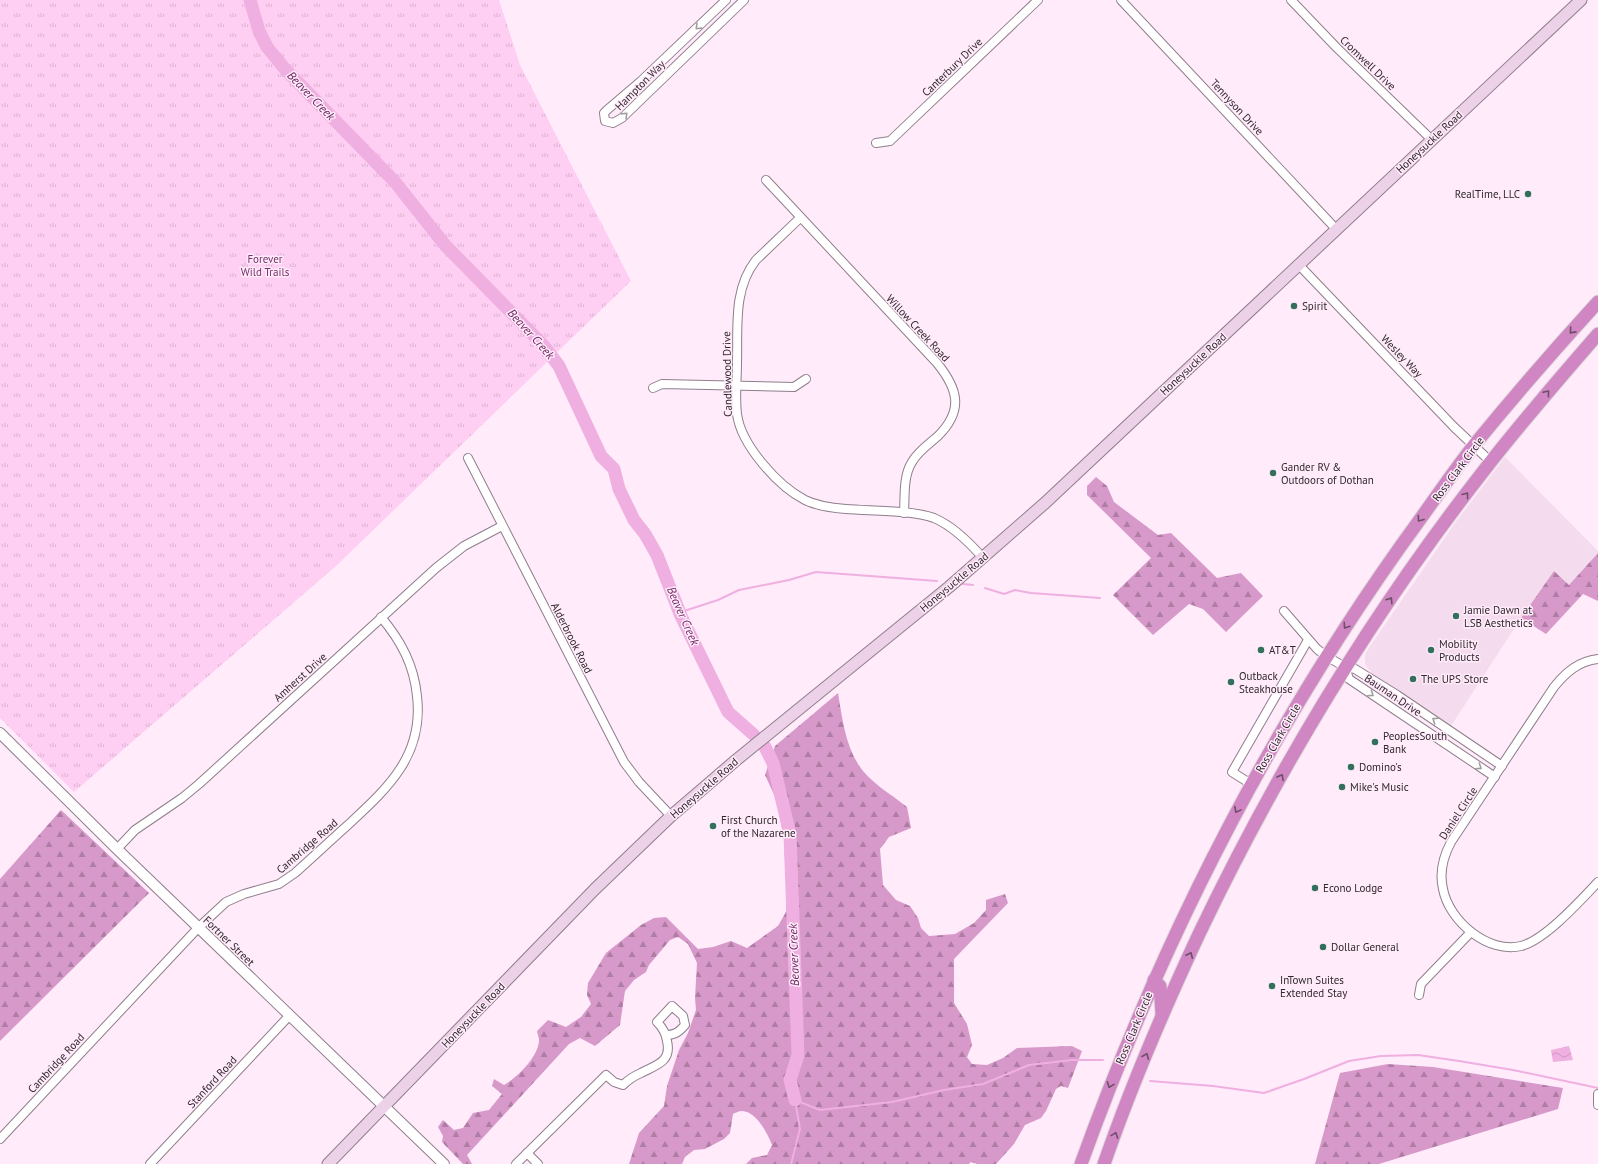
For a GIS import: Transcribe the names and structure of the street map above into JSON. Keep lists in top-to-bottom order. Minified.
{"streets":{"highway":["Ross Clark Circle"],"main road":["Honeysuckle Road"],"street":["Cromwell Drive","Canterbury Drive","Hampton Way","Tennyson Drive","Willow Creek Road","Wesley Way","Candlewood Drive","Alderbrook Road","Amherst Drive","Bauman Drive","Daniel Circle","Cambridge Road","Fortner Street","Stanford Road"]},"crossings":[["Cromwell Drive","Honeysuckle Road"],["Tennyson Drive","Honeysuckle Road"],["Honeysuckle Road","Wesley Way"],["Honeysuckle Road","Candlewood Drive"],["Honeysuckle Road","Alderbrook Road"],["Honeysuckle Road","Fortner Street"],["Willow Creek Road","Candlewood Drive"],["Wesley Way","Ross Clark Circle"],["Ross Clark Circle","Bauman Drive"],["Alderbrook Road","Amherst Drive"],["Amherst Drive","Cambridge Road"],["Amherst Drive","Fortner Street"],["Bauman Drive","Daniel Circle"],["Cambridge Road","Fortner Street"],["Fortner Street","Stanford Road"]],"water":["Beaver Creek"],"parks":["Forever Wild Trails"],"places":["RealTime, LLC","Spirit","Gander RV & Outdoors of Dothan","Jamie Dawn at LSB Aesthetics","AT&T","Mobility Products","The UPS Store","Outback Steakhouse","PeoplesSouth Bank","Domino's","Mike's Music","First Church of the Nazarene","Econo Lodge","Dollar General","InTown Suites Extended Stay"]}
